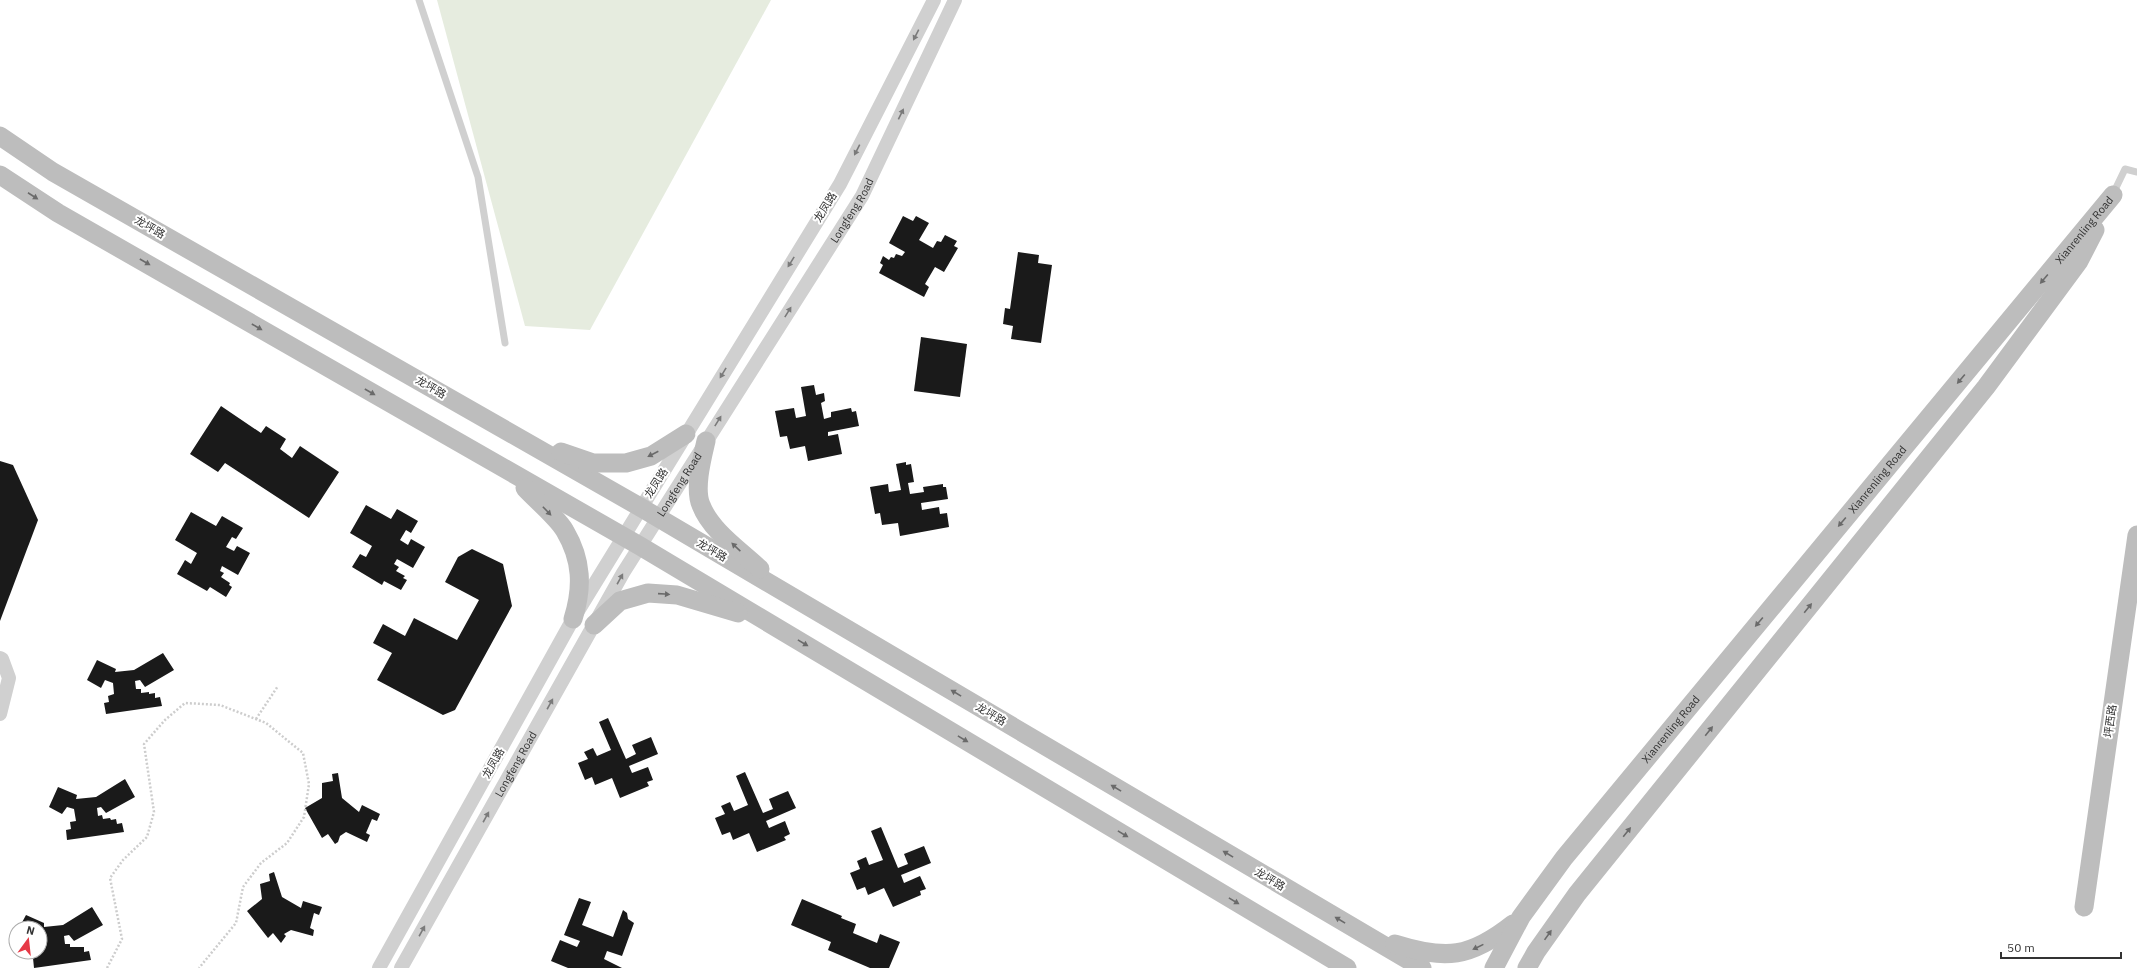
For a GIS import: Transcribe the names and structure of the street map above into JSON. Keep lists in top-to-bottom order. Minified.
{"streets":{"main road":["龙坪路","Xianrenling Road","坪西路"],"street":["龙凤路","Longfeng Road"]},"crossings":[["龙凤路","龙坪路"],["Longfeng Road","龙坪路"]],"one_way":["龙凤路","Longfeng Road"],"scale_bar":"50 m","north":"top"}
